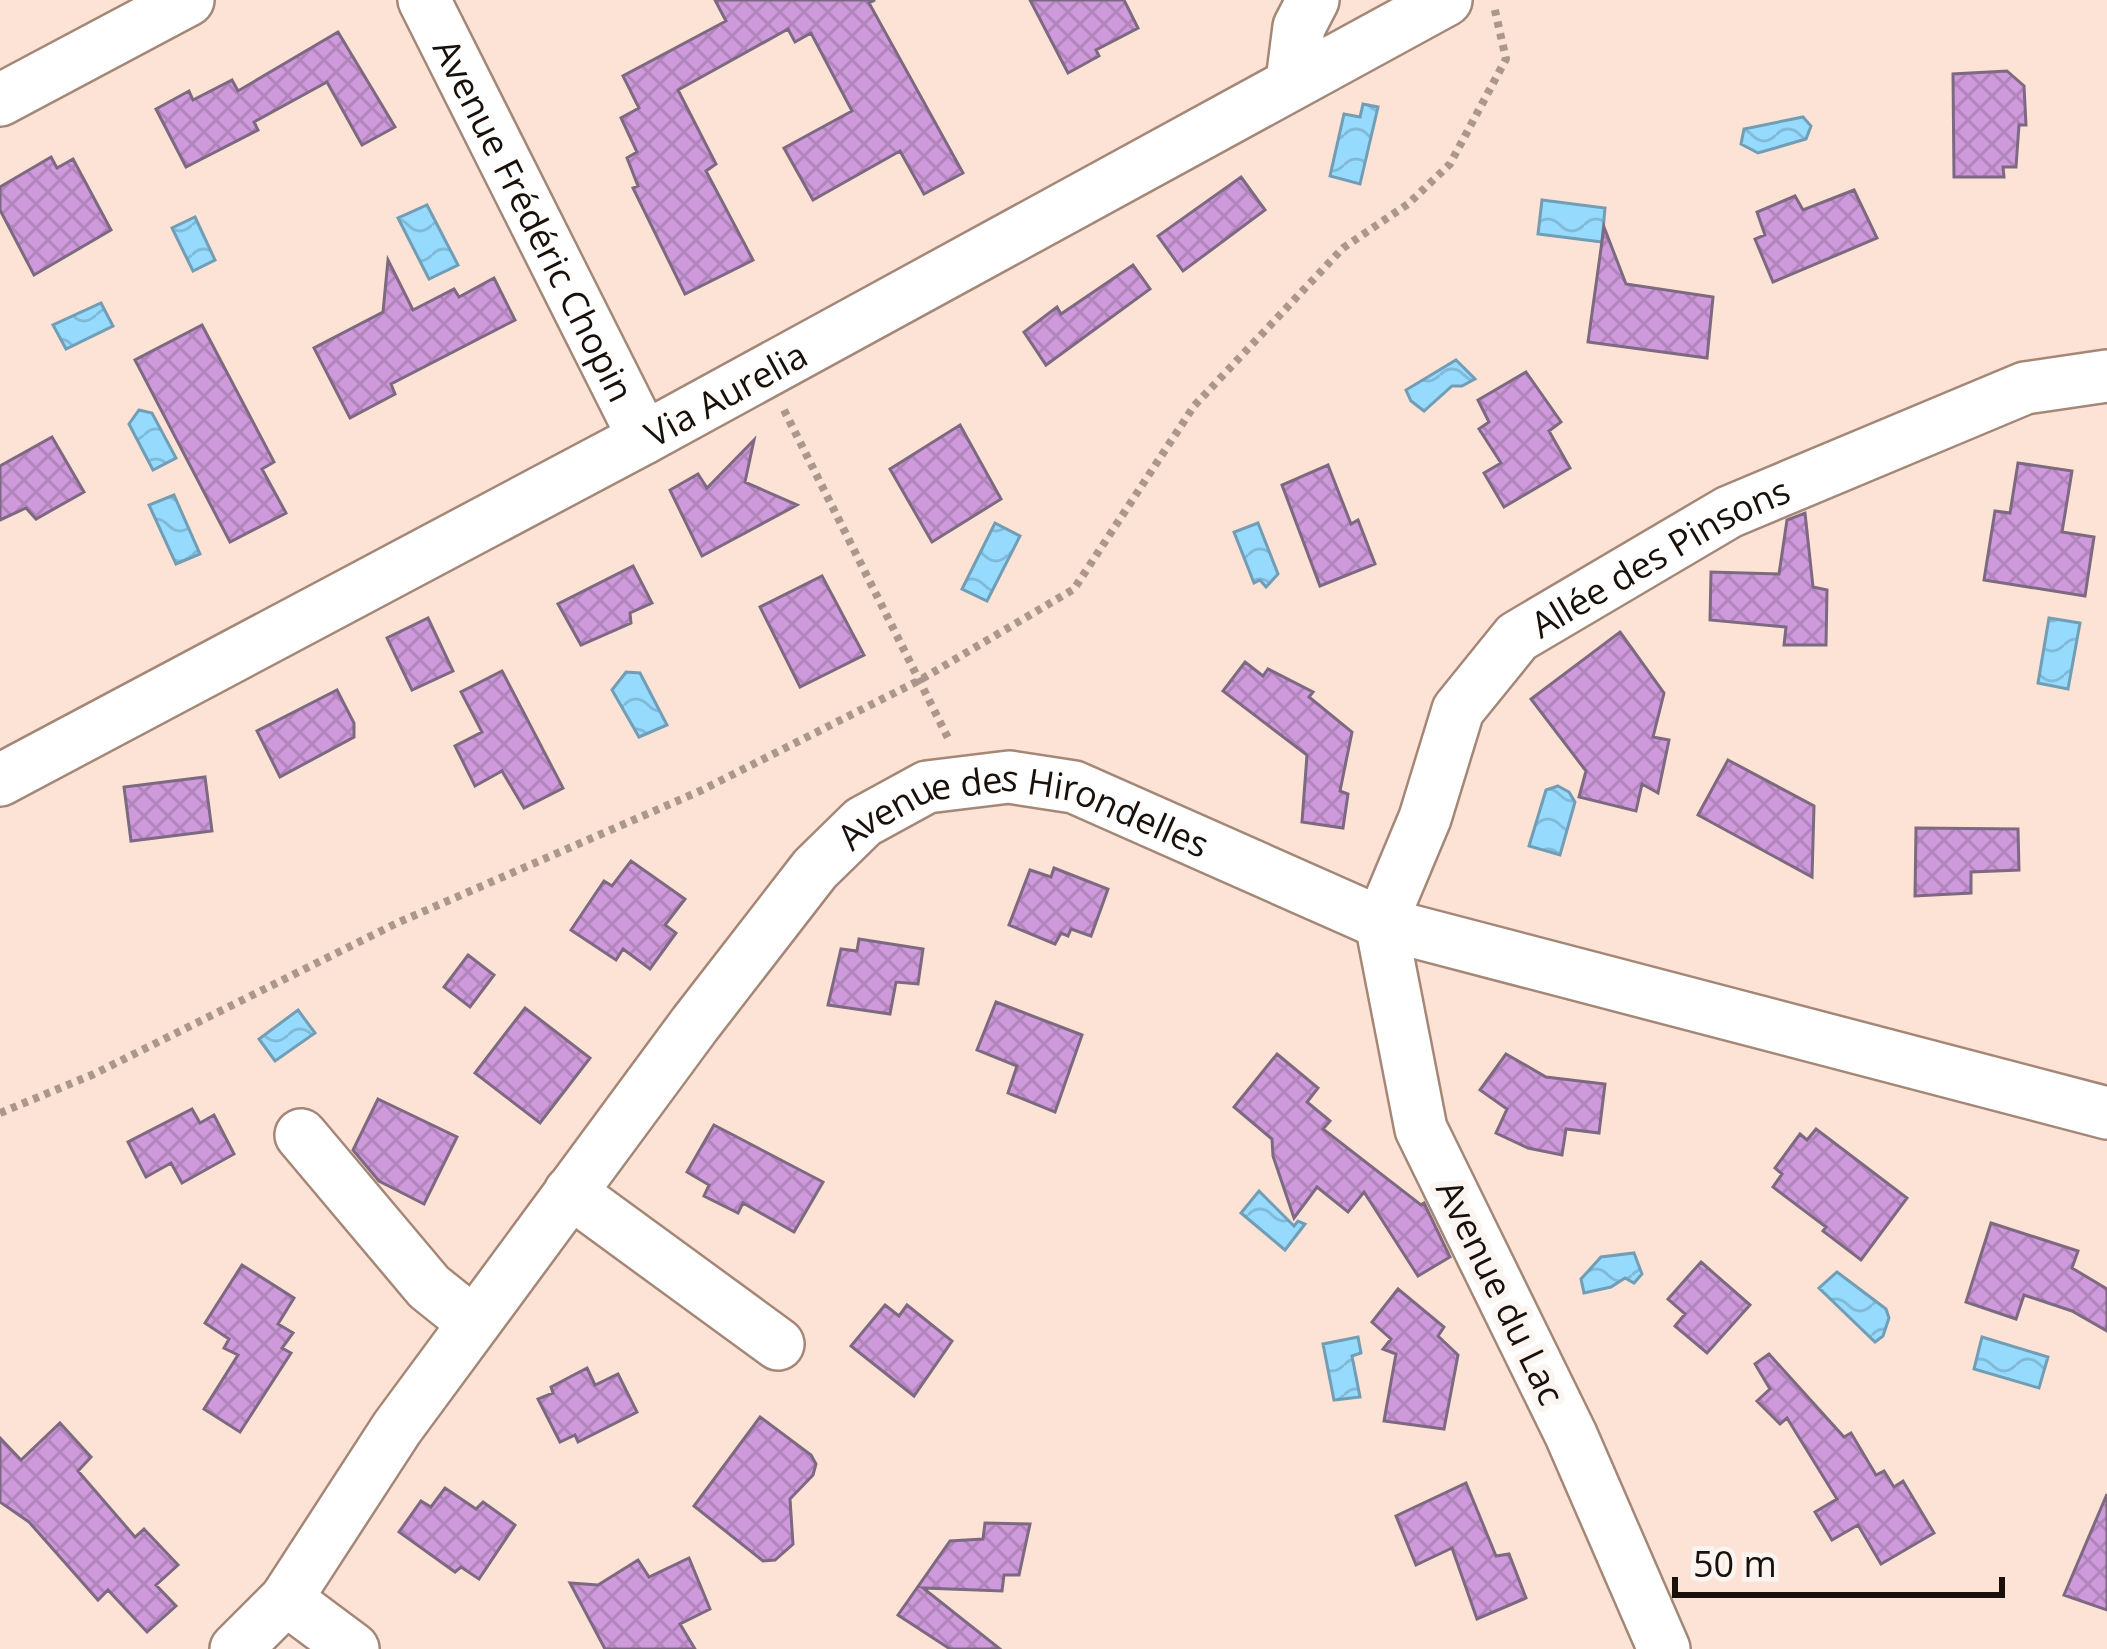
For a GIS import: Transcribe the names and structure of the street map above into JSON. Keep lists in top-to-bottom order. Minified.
{"streets":{"street":["Avenue Frédéric Chopin","Via Aurelia","Allée des Pinsons","Avenue des Hirondelles","Avenue du Lac"]},"crossings":[["Avenue Frédéric Chopin","Via Aurelia"],["Allée des Pinsons","Avenue des Hirondelles"],["Allée des Pinsons","Avenue du Lac"],["Avenue des Hirondelles","Avenue du Lac"]],"scale_bar":"50 m"}
